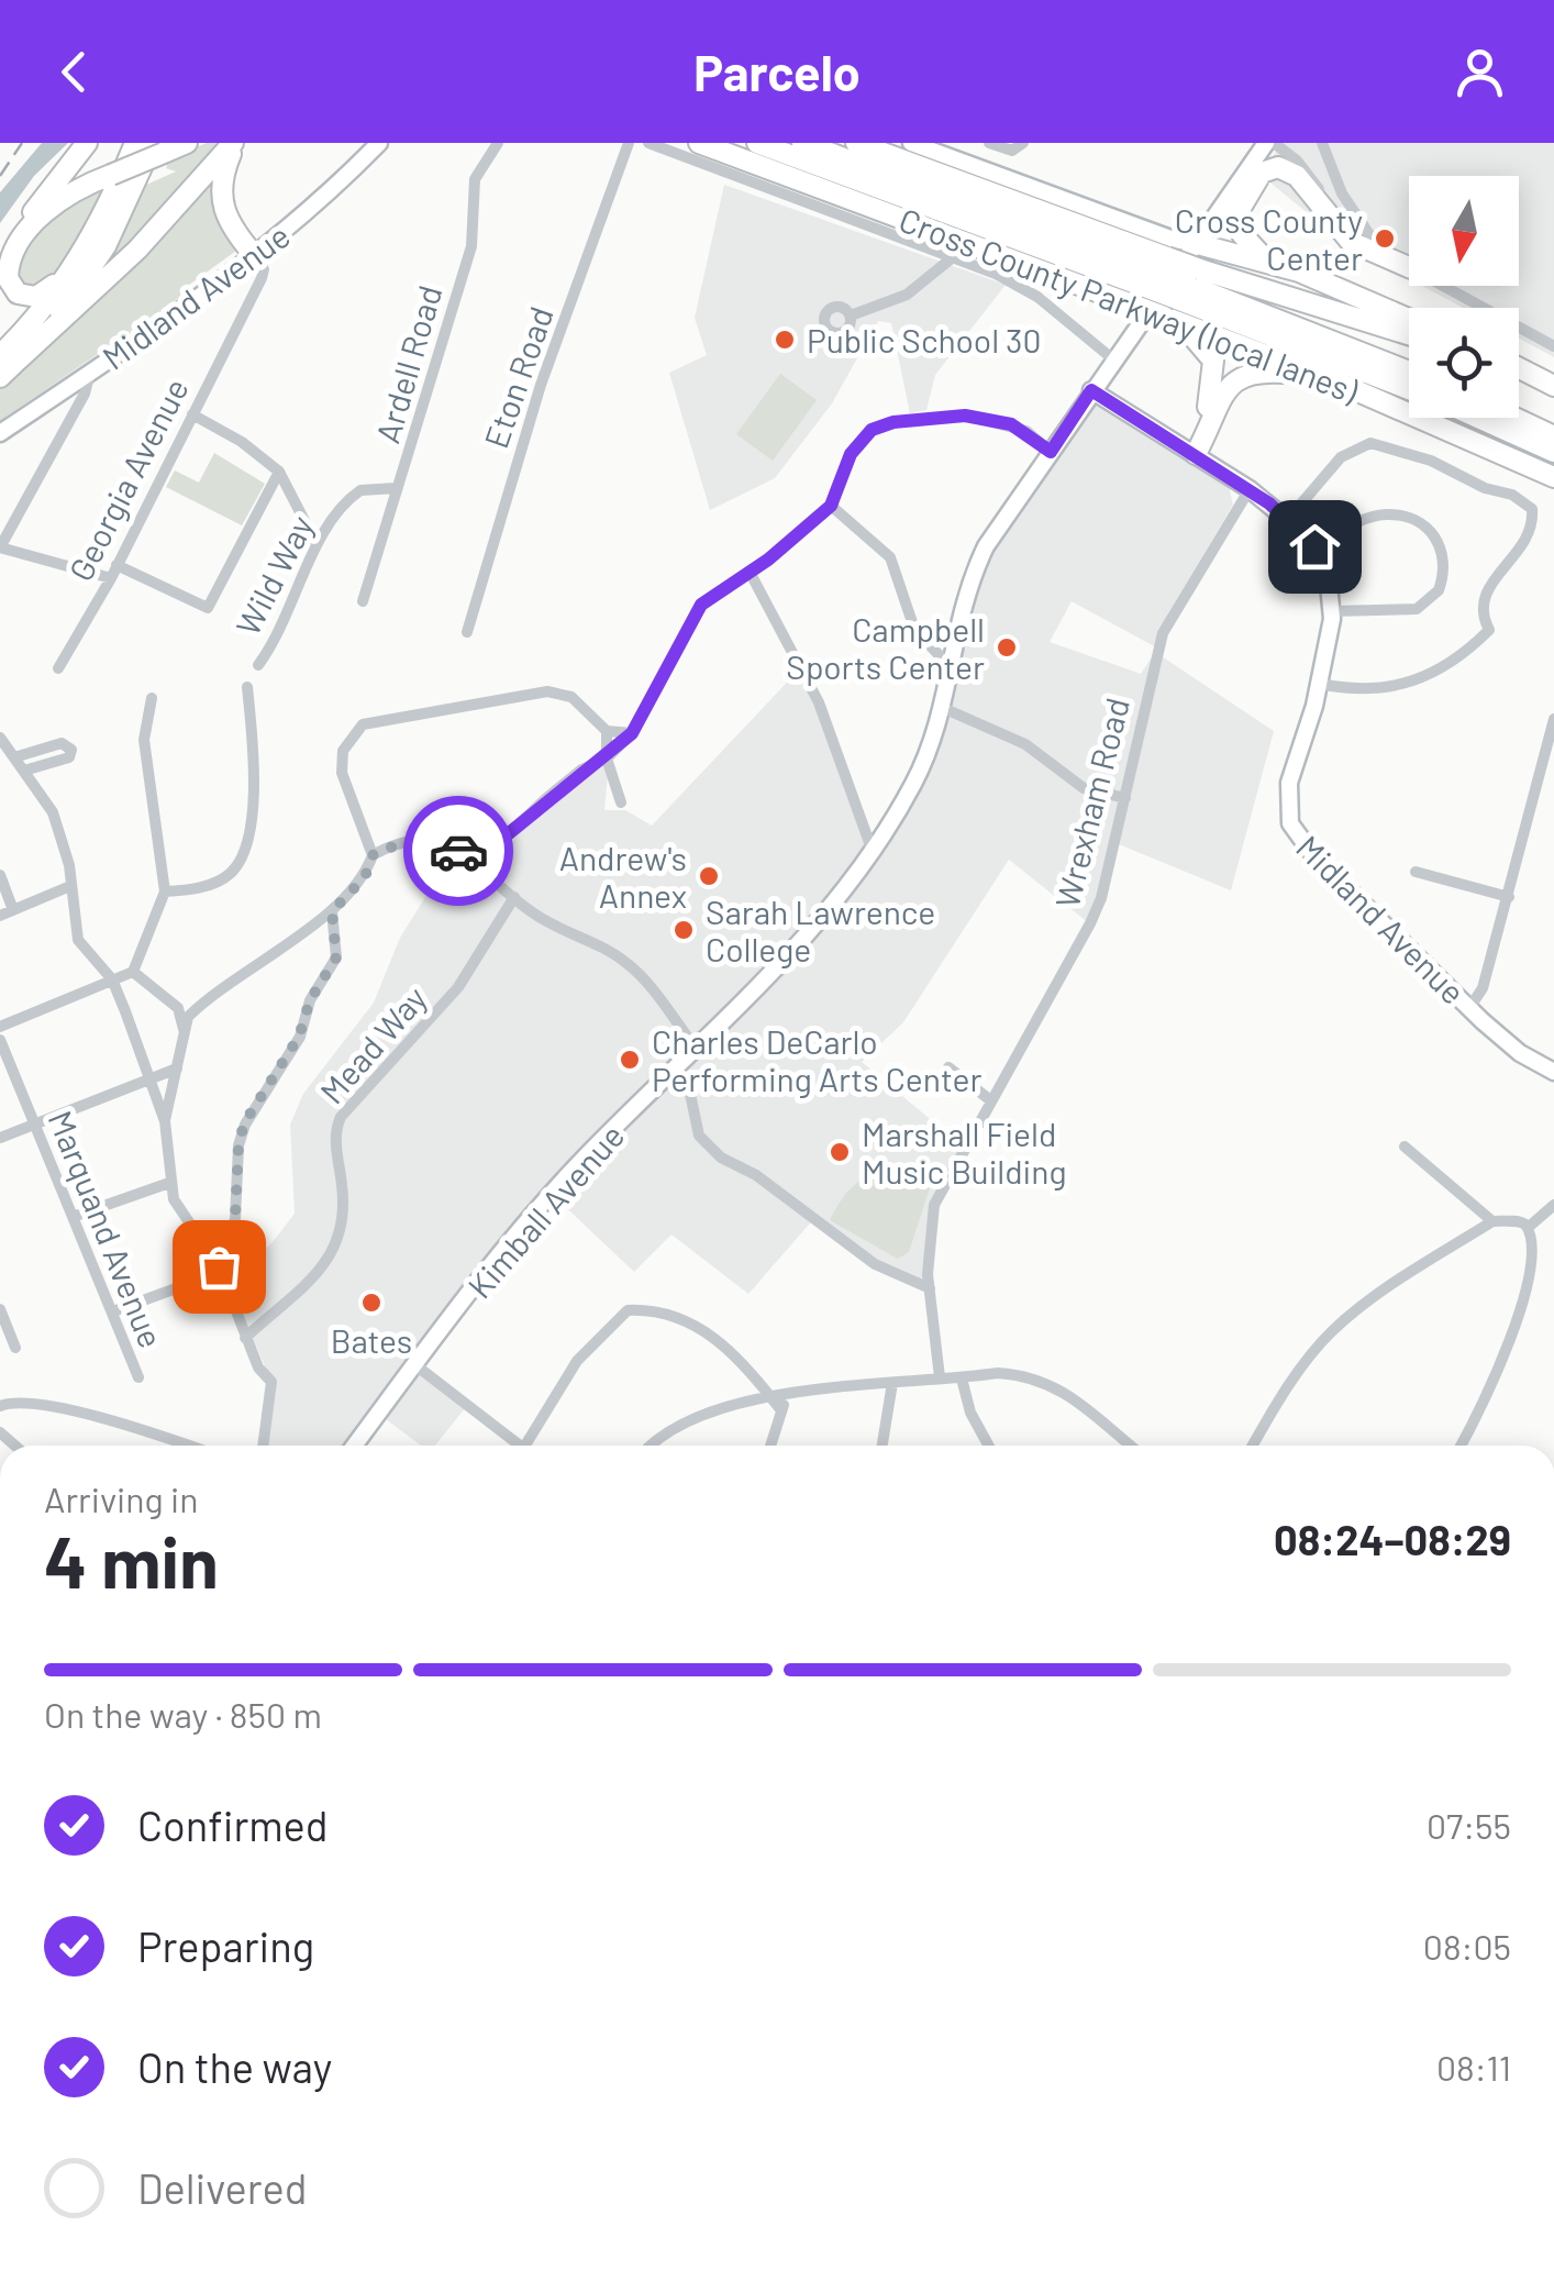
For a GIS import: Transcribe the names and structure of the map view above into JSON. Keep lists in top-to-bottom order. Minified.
{"streets":{"highway":["Cross County Parkway (local lanes)"],"street":["Midland Avenue","Ardell Road","Eton Road","Georgia Avenue","Wild Way","Wrexham Road","Mead Way","Kimball Avenue","Marquand Avenue"]},"crossings":[["Midland Avenue","Georgia Avenue"],["Midland Avenue","Wrexham Road"],["Midland Avenue","Kimball Avenue"],["Ardell Road","Wild Way"]],"places":["Cross County Center","Public School 30","Campbell Sports Center","Andrew's Annex","Sarah Lawrence College","Charles DeCarlo Performing Arts Center","Marshall Field Music Building","Bates"],"north":"bottom","page":{"header":"Parcelo","heading":["4 min","Arriving in","08:24–08:29"],"bar":"On the way · 850 m","list":[["Confirmed","07:55"],["Preparing","08:05"],["On the way","08:11"],"Delivered"]}}
